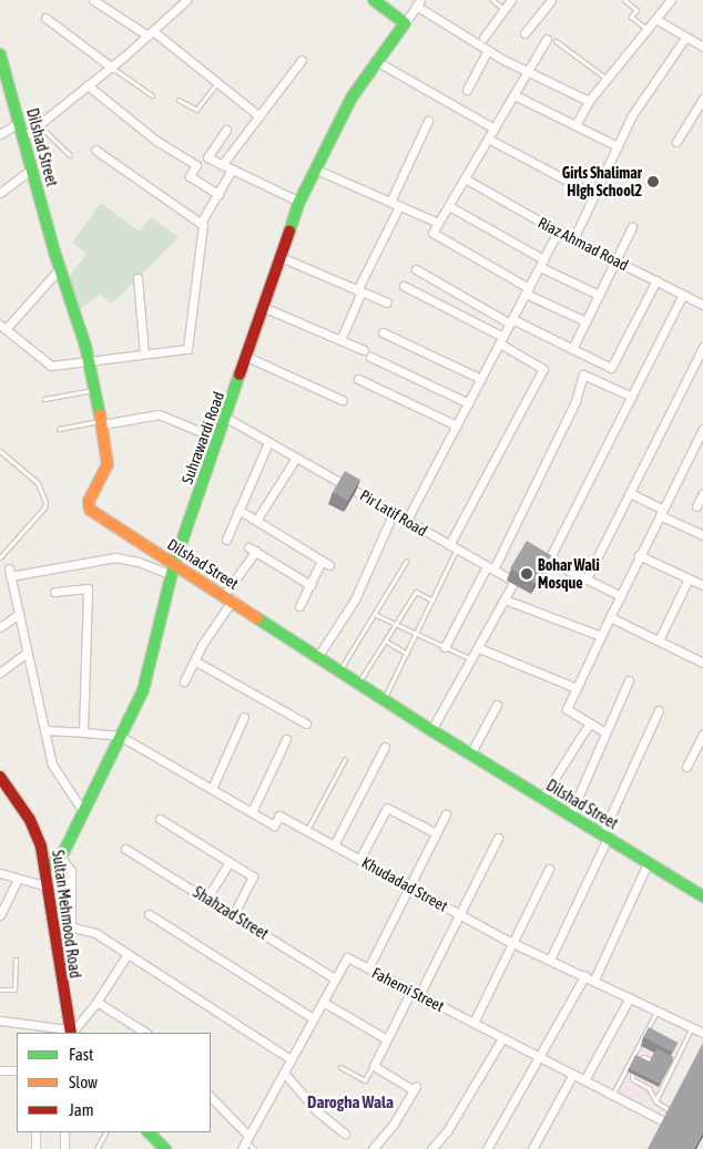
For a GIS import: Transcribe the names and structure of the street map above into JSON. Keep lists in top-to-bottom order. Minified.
{"streets":{"street":["Dilshad Street","Riaz Ahmad Road","Suhrawardi Road","Pir Latif Road","Khudadad Street","Shahzad Street","Sultan Mehmood Road","Fahemi Street"]},"crossings":[["Dilshad Street","Suhrawardi Road"],["Suhrawardi Road","Pir Latif Road"],["Suhrawardi Road","Khudadad Street"],["Suhrawardi Road","Sultan Mehmood Road"],["Shahzad Street","Fahemi Street"]],"districts":["Darogha Wala"],"places":["Girls Shalimar HIgh School2","Bohar Wali Mosque"],"legend":["Fast","Slow","Jam"]}
